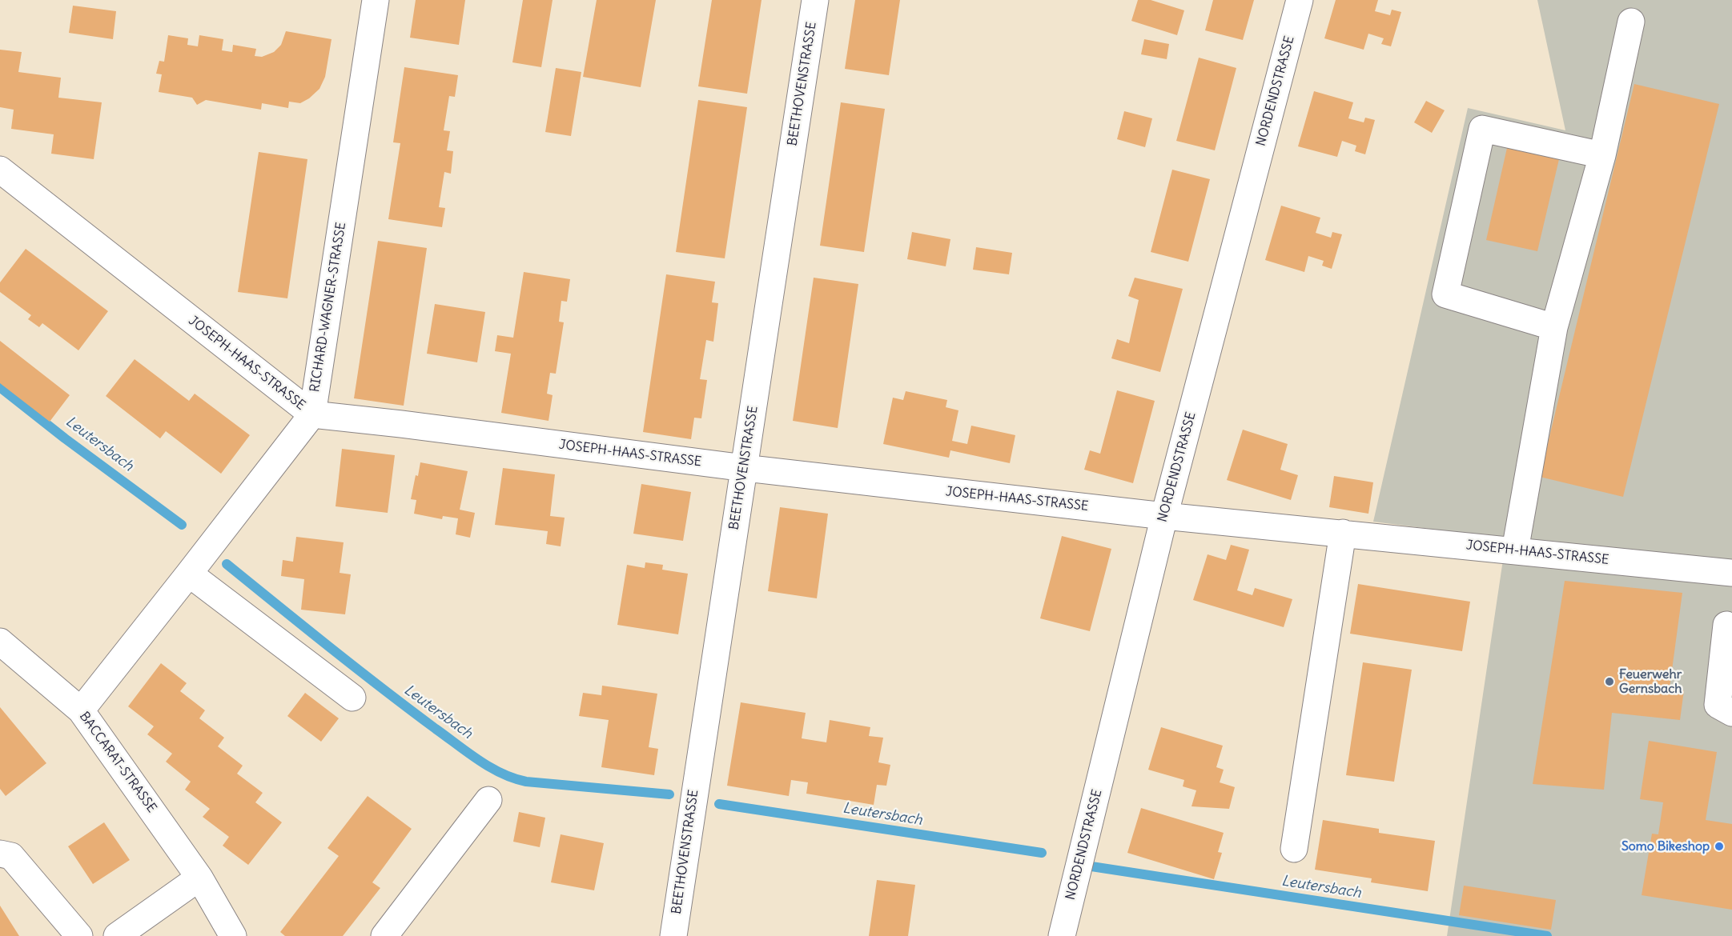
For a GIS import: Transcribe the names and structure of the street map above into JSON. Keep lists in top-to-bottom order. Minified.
{"streets":{"street":["BEETHOVENSTRASSE","NORDENDSTRASSE","RICHARD-WAGNER-STRASSE","JOSEPH-HAAS-STRASSE","BACCARAT-STRASSE"]},"crossings":[["BEETHOVENSTRASSE","JOSEPH-HAAS-STRASSE"],["NORDENDSTRASSE","JOSEPH-HAAS-STRASSE"],["RICHARD-WAGNER-STRASSE","JOSEPH-HAAS-STRASSE"],["RICHARD-WAGNER-STRASSE","BACCARAT-STRASSE"]],"water":["Leutersbach"],"places":["Feuerwehr Gernsbach","Somo Bikeshop"]}
